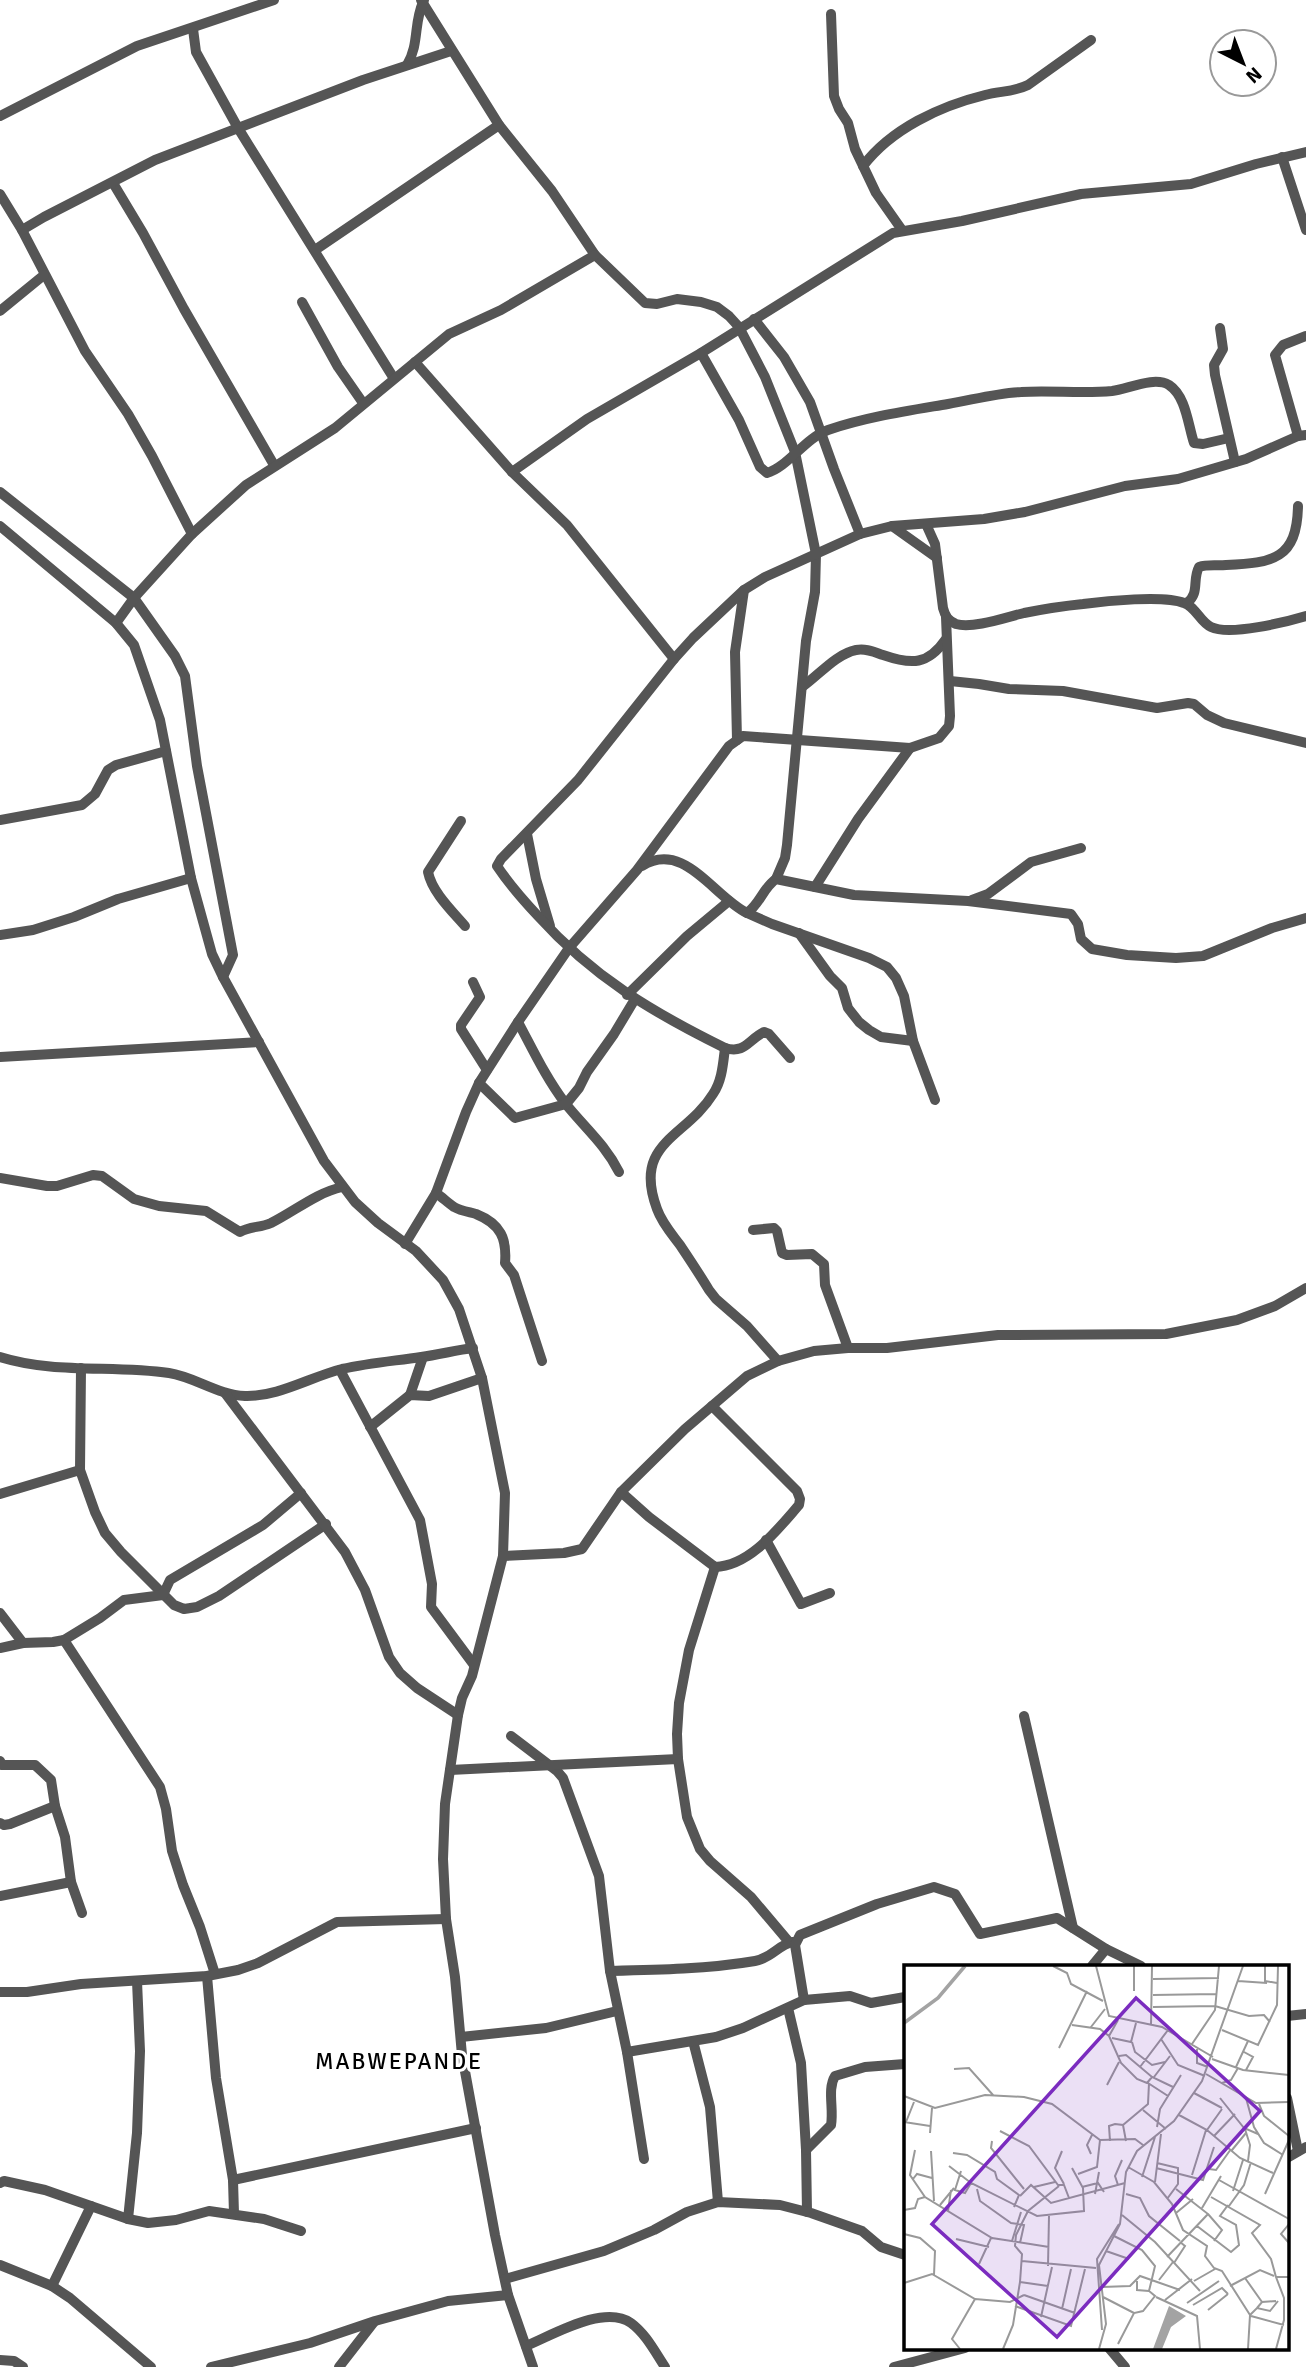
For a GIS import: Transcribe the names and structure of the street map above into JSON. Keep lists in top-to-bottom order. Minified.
{"districts":["MABWEPANDE"],"north":"bottom right"}
